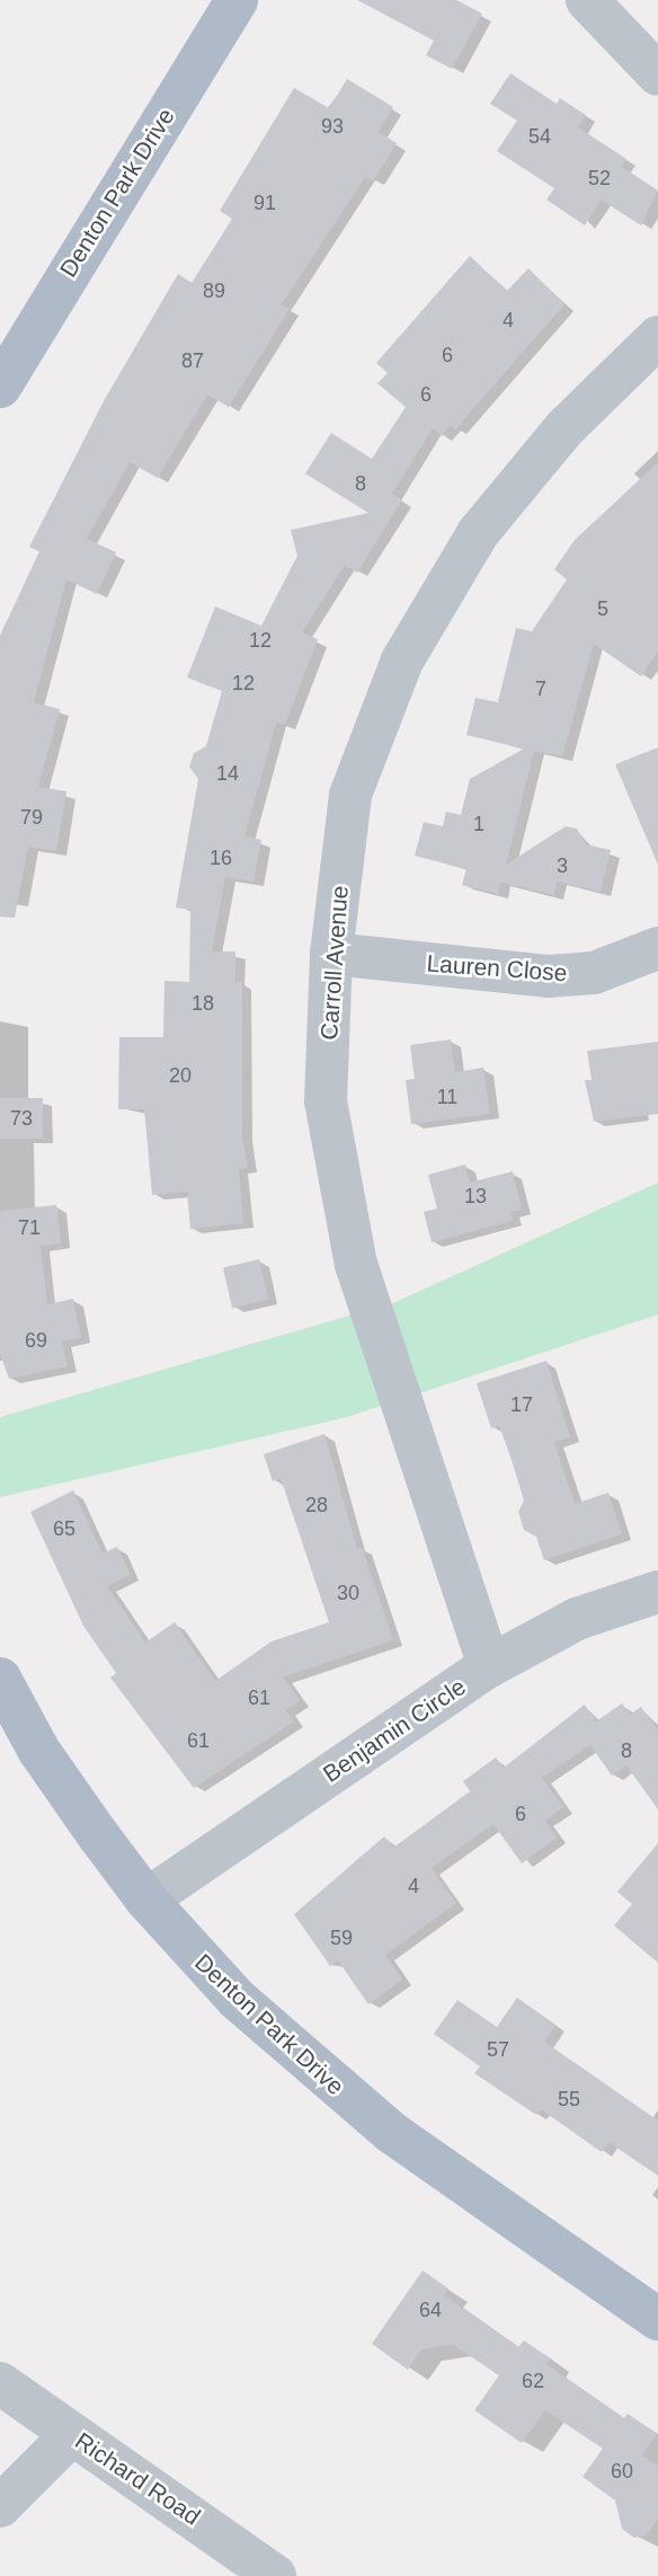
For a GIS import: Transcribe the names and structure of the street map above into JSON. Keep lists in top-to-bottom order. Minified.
{"streets":{"main road":["Denton Park Drive"],"street":["Carroll Avenue","Lauren Close","Benjamin Circle","Richard Road"]},"crossings":[["Denton Park Drive","Benjamin Circle"],["Carroll Avenue","Lauren Close"],["Carroll Avenue","Benjamin Circle"]],"house_numbers":["93","54","52","91","89","4","6","87","6","8","5","12","12","7","14","79","1","16","3","18","20","11","73","13","71","69","17","28","65","30","61","61","8","6","4","59","57","55","64","62","60"]}
